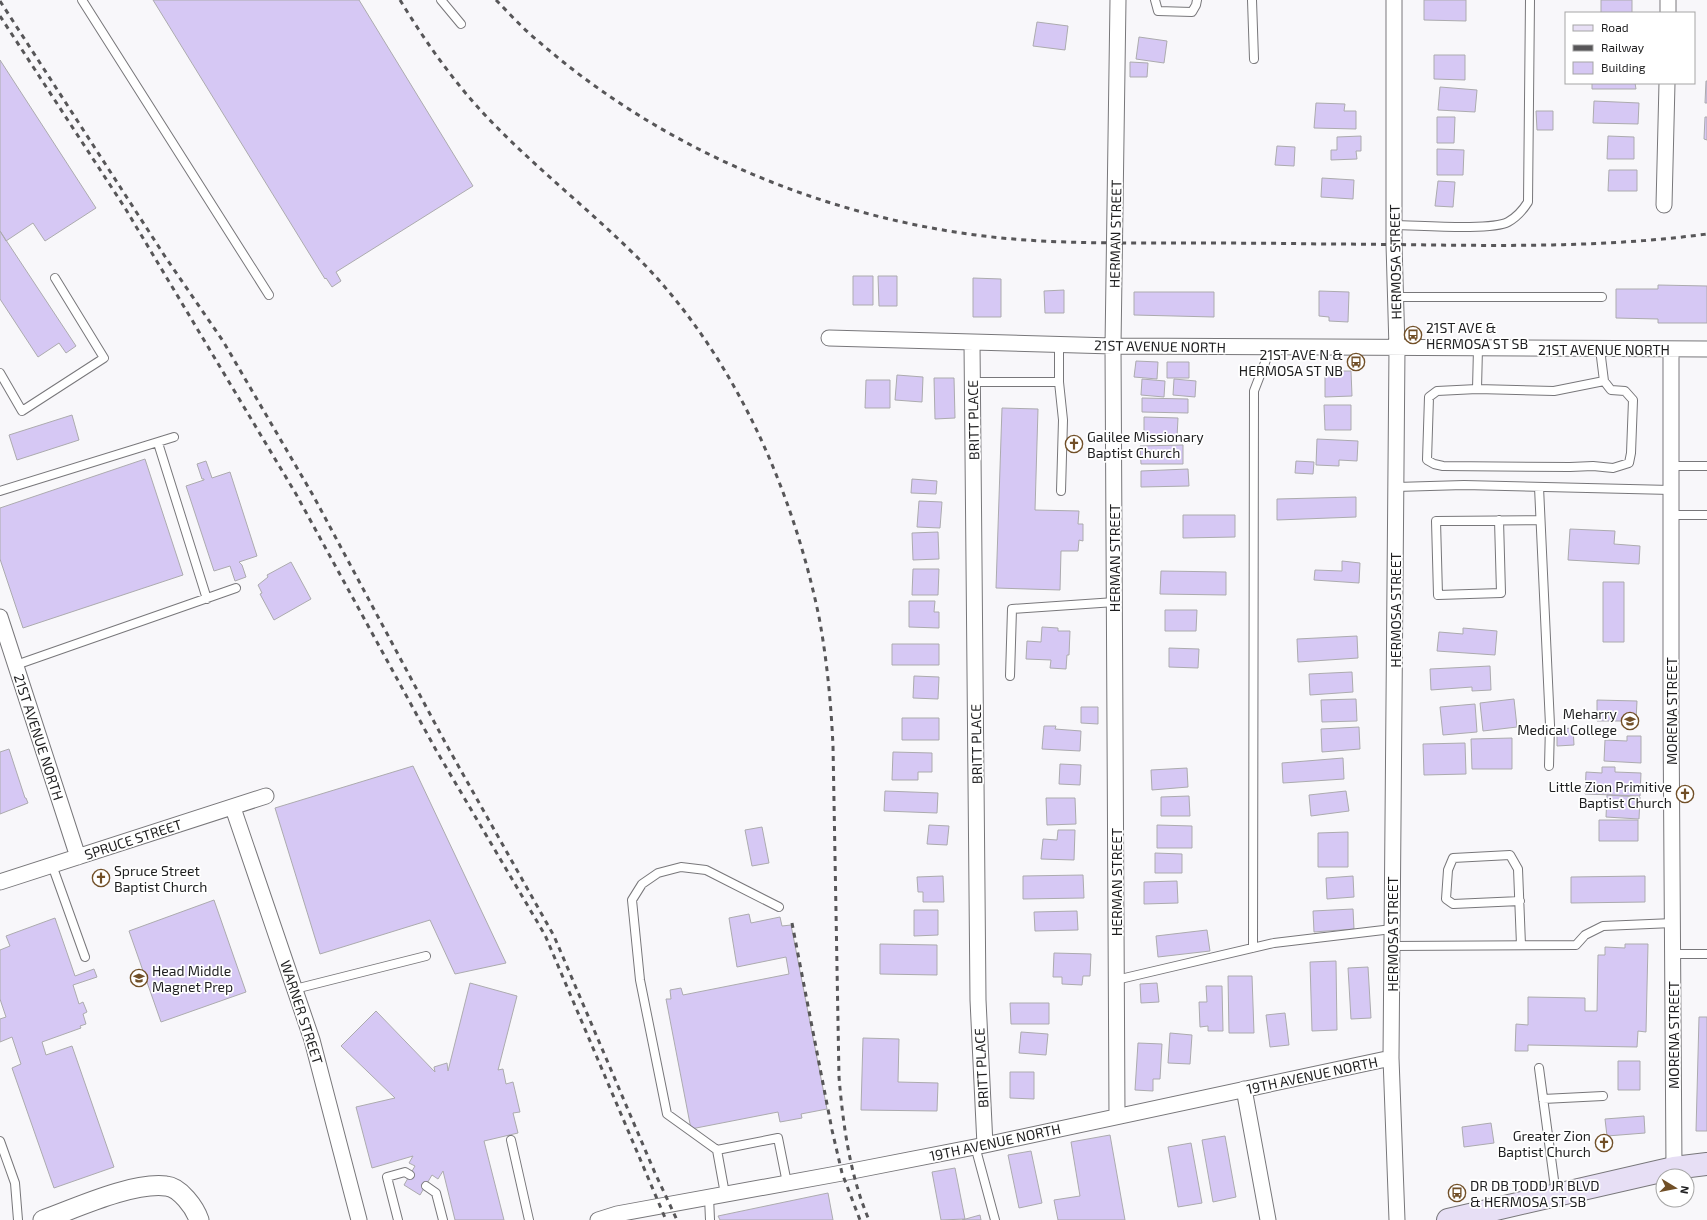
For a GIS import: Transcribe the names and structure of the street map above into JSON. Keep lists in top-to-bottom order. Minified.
{"streets":{"street":["HERMAN STREET","HERMOSA STREET","21ST AVENUE NORTH","BRITT PLACE","MORENA STREET","SPRUCE STREET","WARNER STREET","19TH AVENUE NORTH"]},"crossings":[["HERMAN STREET","21ST AVENUE NORTH"],["HERMAN STREET","19TH AVENUE NORTH"],["HERMOSA STREET","21ST AVENUE NORTH"],["HERMOSA STREET","19TH AVENUE NORTH"],["21ST AVENUE NORTH","BRITT PLACE"],["21ST AVENUE NORTH","MORENA STREET"],["21ST AVENUE NORTH","SPRUCE STREET"],["BRITT PLACE","19TH AVENUE NORTH"],["SPRUCE STREET","WARNER STREET"]],"places":{"bus stop":["21ST AVE & HERMOSA ST SB","21ST AVE N & HERMOSA ST NB","DR DB TODD JR BLVD & HERMOSA ST SB"],"church":["Galilee Missionary Baptist Church","Little Zion Primitive Baptist Church","Spruce Street Baptist Church","Greater Zion Baptist Church"],"school or university":["Meharry Medical College","Head Middle Magnet Prep"]},"legend":["Road","Railway","Building"],"north":"right"}
